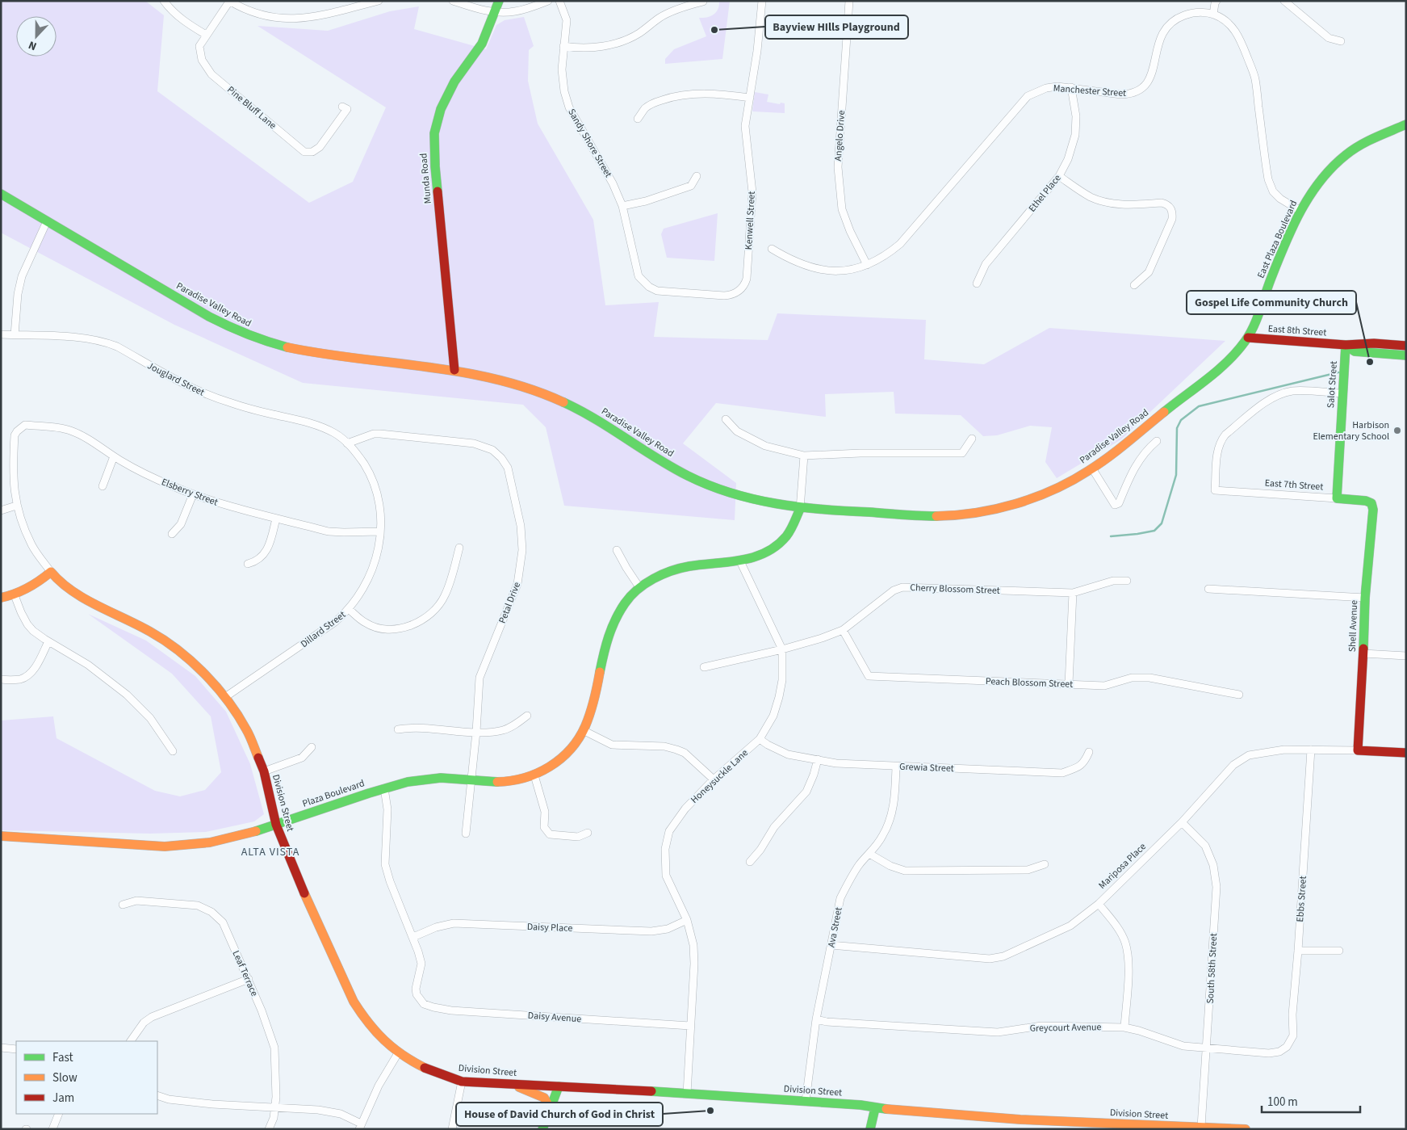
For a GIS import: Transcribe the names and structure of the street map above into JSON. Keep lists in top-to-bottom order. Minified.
{"streets":{"main road":["Munda Road","East Plaza Boulevard","Paradise Valley Road","East 8th Street","Salot Street","East 7th Street","Shell Avenue","Plaza Boulevard","Division Street","Mariposa Place"],"street":["Manchester Street","Pine Bluff Lane","Angelo Drive","Sandy Shore Street","Ethel Place","Kenwell Street","Jouglard Street","Elsberry Street","Cherry Blossom Street","Petal Drive","Dillard Street","Peach Blossom Street","Grewia Street","Honeysuckle Lane","Ebbs Street","Daisy Place","Ava Street","South 58th Street","Leaf Terrace","Daisy Avenue","Greycourt Avenue"]},"crossings":[["Manchester Street","Angelo Drive"],["Manchester Street","Ethel Place"],["Manchester Street","East Plaza Boulevard"],["Sandy Shore Street","Kenwell Street"],["Munda Road","Paradise Valley Road"],["East Plaza Boulevard","Paradise Valley Road"],["East Plaza Boulevard","East 8th Street"],["Paradise Valley Road","East 8th Street"],["East 8th Street","Salot Street"],["Jouglard Street","Petal Drive"],["Jouglard Street","Dillard Street"],["Salot Street","East 7th Street"],["East 7th Street","Shell Avenue"],["Elsberry Street","Dillard Street"],["Elsberry Street","Division Street"],["Cherry Blossom Street","Peach Blossom Street"],["Cherry Blossom Street","Honeysuckle Lane"],["Petal Drive","Dillard Street"],["Petal Drive","Plaza Boulevard"],["Shell Avenue","Mariposa Place"],["Dillard Street","Division Street"],["Grewia Street","Honeysuckle Lane"],["Grewia Street","Ava Street"],["Honeysuckle Lane","Division Street"],["Honeysuckle Lane","Daisy Place"],["Honeysuckle Lane","Daisy Avenue"],["Plaza Boulevard","Division Street"],["Division Street","Ava Street"],["Division Street","South 58th Street"],["Mariposa Place","Ebbs Street"],["Mariposa Place","Ava Street"],["Mariposa Place","South 58th Street"],["Ebbs Street","Greycourt Avenue"],["Daisy Place","Daisy Avenue"],["Ava Street","Greycourt Avenue"],["South 58th Street","Greycourt Avenue"]],"districts":["ALTA VISTA"],"places":["Bayview HIlls Playground","Gospel Life Community Church","Harbison Elementary School","House of David Church of God in Christ"],"legend":["Fast","Slow","Jam"],"scale_bar":"100 m","north":"bottom"}
